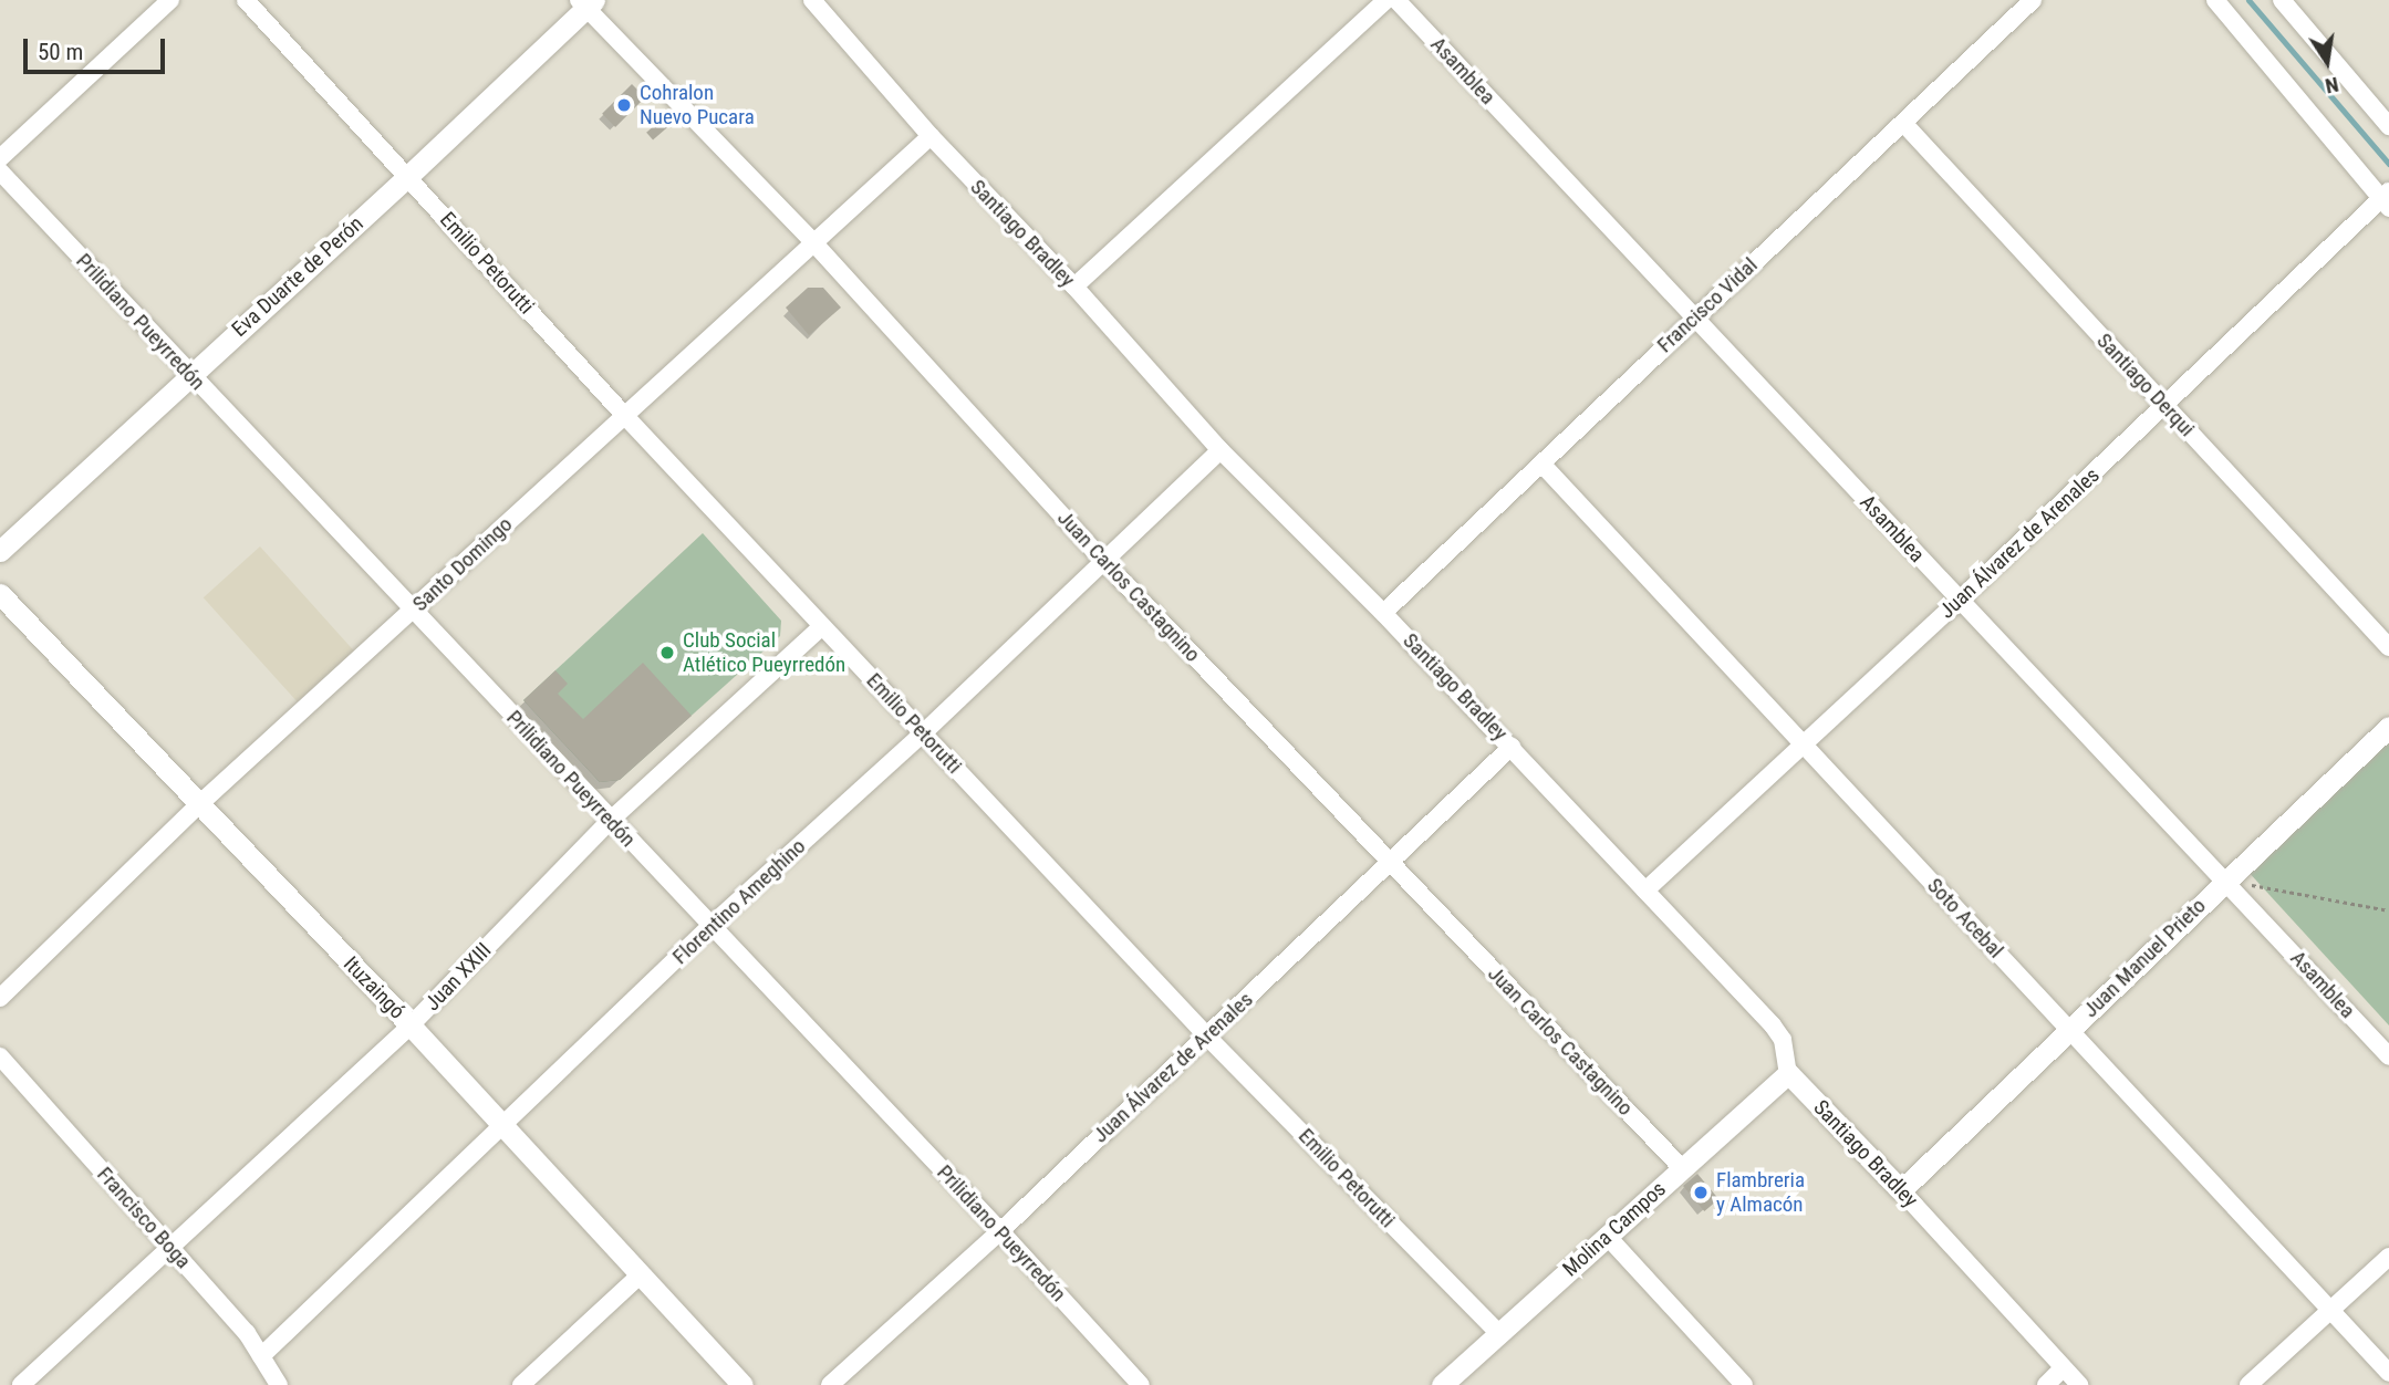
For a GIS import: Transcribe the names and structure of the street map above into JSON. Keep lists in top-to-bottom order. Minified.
{"streets":{"street":["Asamblea","Santiago Bradley","Emilio Petorutti","Eva Duarte de Perón","Francisco Vidal","Prilidiano Pueyrredón","Santiago Derqui","Juan Álvarez de Arenales","Santo Domingo","Juan Carlos Castagnino","Florentino Ameghino","Soto Acebal","Juan Manuel Prieto","Juan XXIII","Ituzaingó","Francisco Boga","Molina Campos"]},"crossings":[["Asamblea","Francisco Vidal"],["Asamblea","Juan Álvarez de Arenales"],["Asamblea","Juan Manuel Prieto"],["Santiago Bradley","Francisco Vidal"],["Santiago Bradley","Juan Álvarez de Arenales"],["Santiago Bradley","Santo Domingo"],["Santiago Bradley","Florentino Ameghino"],["Santiago Bradley","Juan Manuel Prieto"],["Santiago Bradley","Molina Campos"],["Emilio Petorutti","Eva Duarte de Perón"],["Emilio Petorutti","Juan Álvarez de Arenales"],["Emilio Petorutti","Santo Domingo"],["Emilio Petorutti","Florentino Ameghino"],["Emilio Petorutti","Juan XXIII"],["Emilio Petorutti","Molina Campos"],["Eva Duarte de Perón","Prilidiano Pueyrredón"],["Eva Duarte de Perón","Juan Carlos Castagnino"],["Francisco Vidal","Santiago Derqui"],["Francisco Vidal","Soto Acebal"],["Prilidiano Pueyrredón","Juan Álvarez de Arenales"],["Prilidiano Pueyrredón","Santo Domingo"],["Prilidiano Pueyrredón","Florentino Ameghino"],["Prilidiano Pueyrredón","Juan XXIII"],["Santiago Derqui","Juan Álvarez de Arenales"],["Juan Álvarez de Arenales","Juan Carlos Castagnino"],["Juan Álvarez de Arenales","Soto Acebal"],["Santo Domingo","Juan Carlos Castagnino"],["Santo Domingo","Ituzaingó"],["Juan Carlos Castagnino","Florentino Ameghino"],["Juan Carlos Castagnino","Molina Campos"],["Florentino Ameghino","Ituzaingó"],["Florentino Ameghino","Francisco Boga"],["Soto Acebal","Juan Manuel Prieto"],["Juan XXIII","Ituzaingó"],["Juan XXIII","Francisco Boga"]],"places":["Cohralon Nuevo Pucara","Club Social Atlético Pueyrredón","Flambreria y Almacón"],"scale_bar":"50 m","north":"bottom"}
